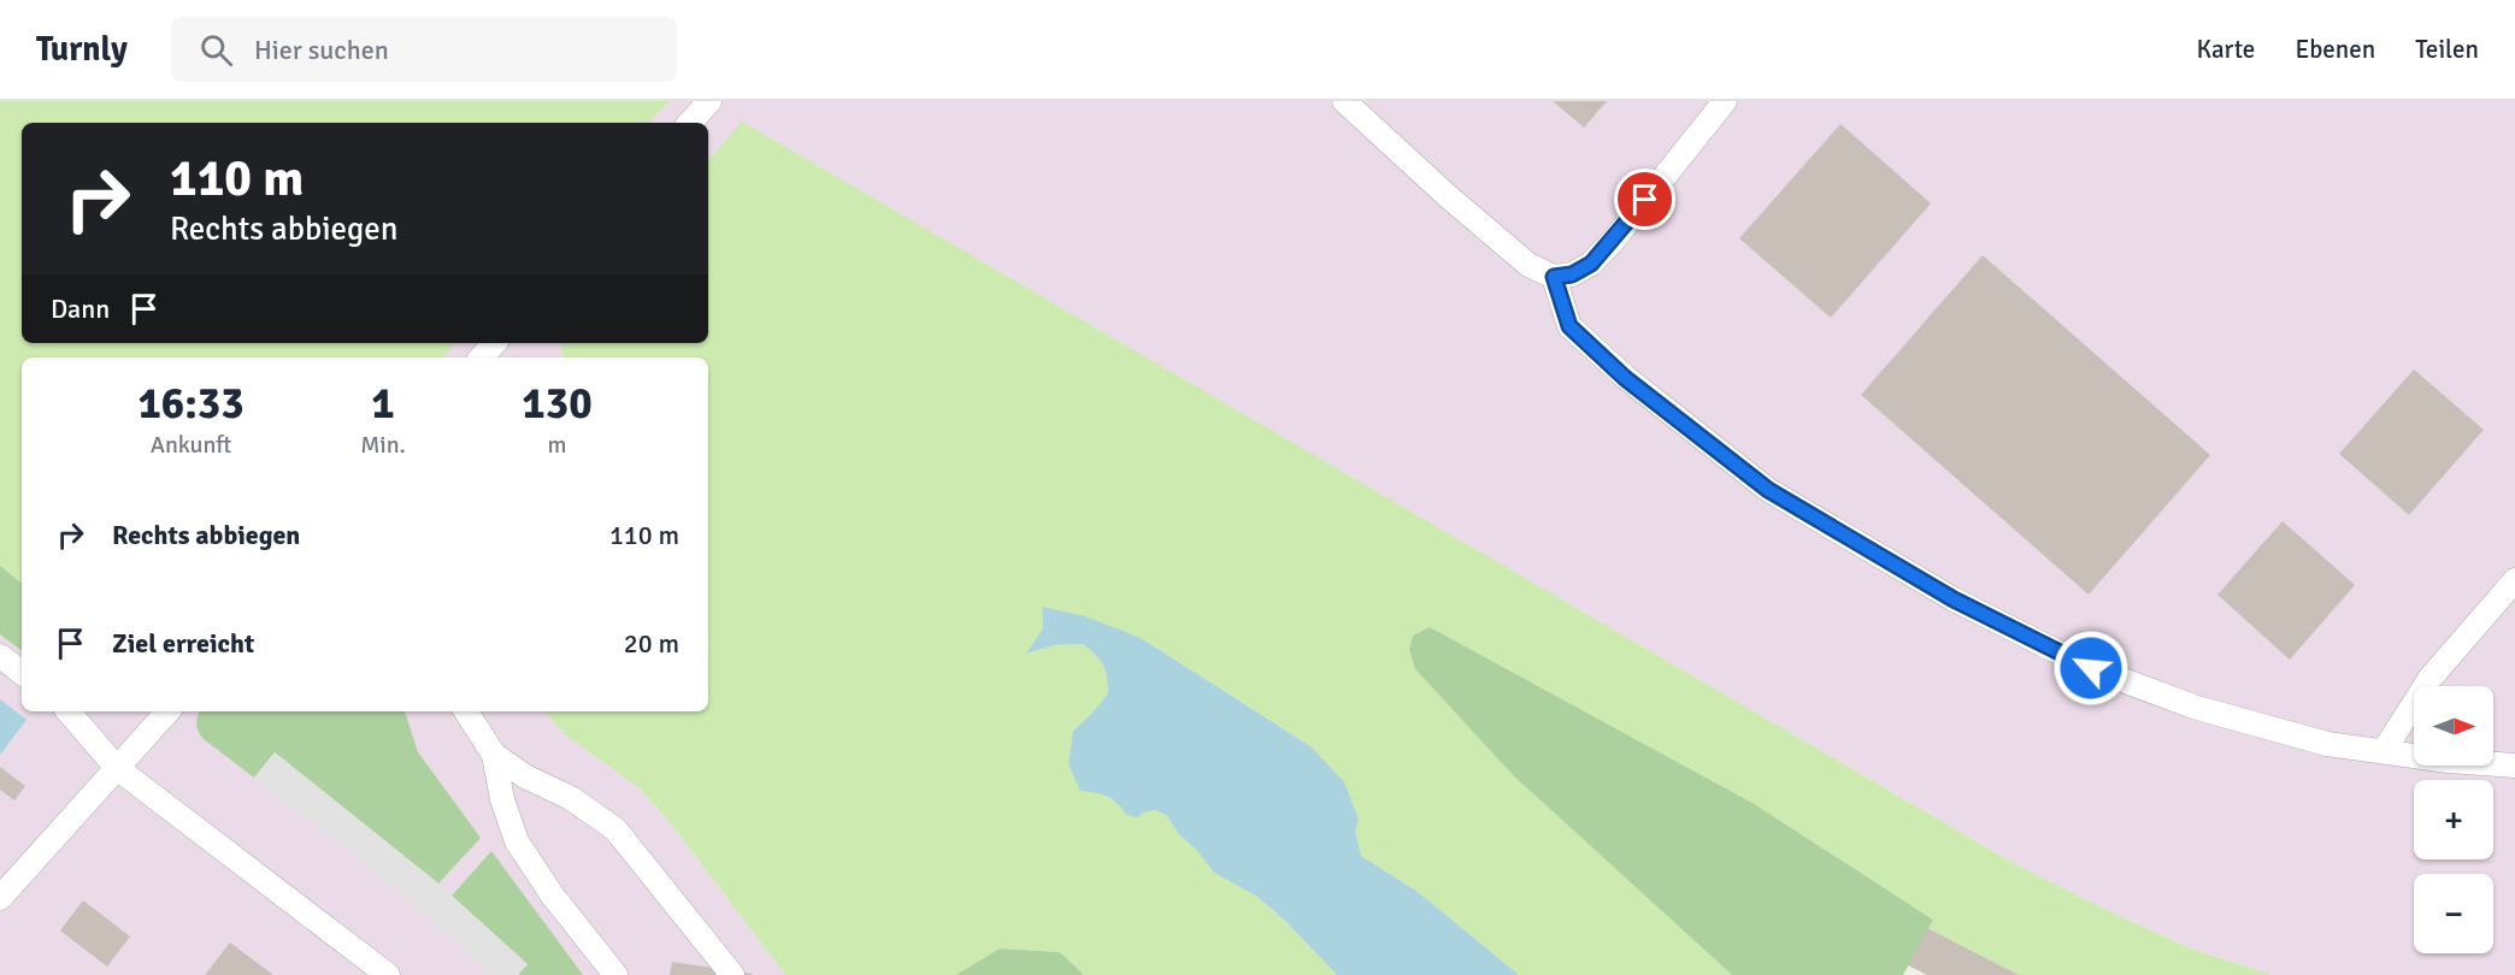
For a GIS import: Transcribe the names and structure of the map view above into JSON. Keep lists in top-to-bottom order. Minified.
{"north":"right","page":{"header":"Turnly","search":"Hier suchen","nav":["Karte","Ebenen","Teilen"],"turn":["110 m","Rechts abbiegen"],"then":"Dann","eta":["16:33","Ankunft","1","Min.","130","m"],"list":[{"name":"Rechts abbiegen","value":"110 m"},{"name":"Ziel erreicht","value":"20 m"}],"map_buttons":["+","−"]}}
